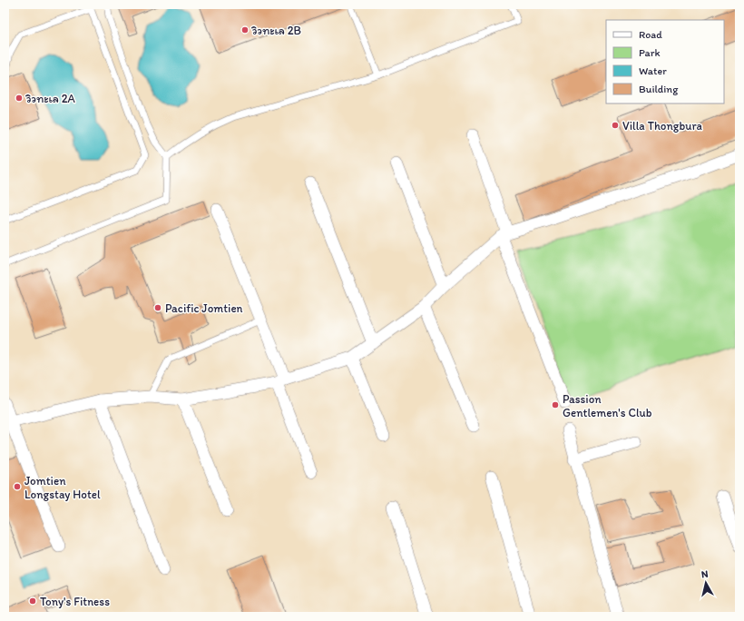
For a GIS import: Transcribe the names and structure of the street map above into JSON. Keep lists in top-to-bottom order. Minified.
{"places":["วิวทะเล 2B","วิวทะเล 2A","Villa Thongbura","Pacific Jomtien","Passion Gentlemen's Club","Jomtien Longstay Hotel","Tony's Fitness"],"legend":["Road","Park","Water","Building"],"north":"top"}
